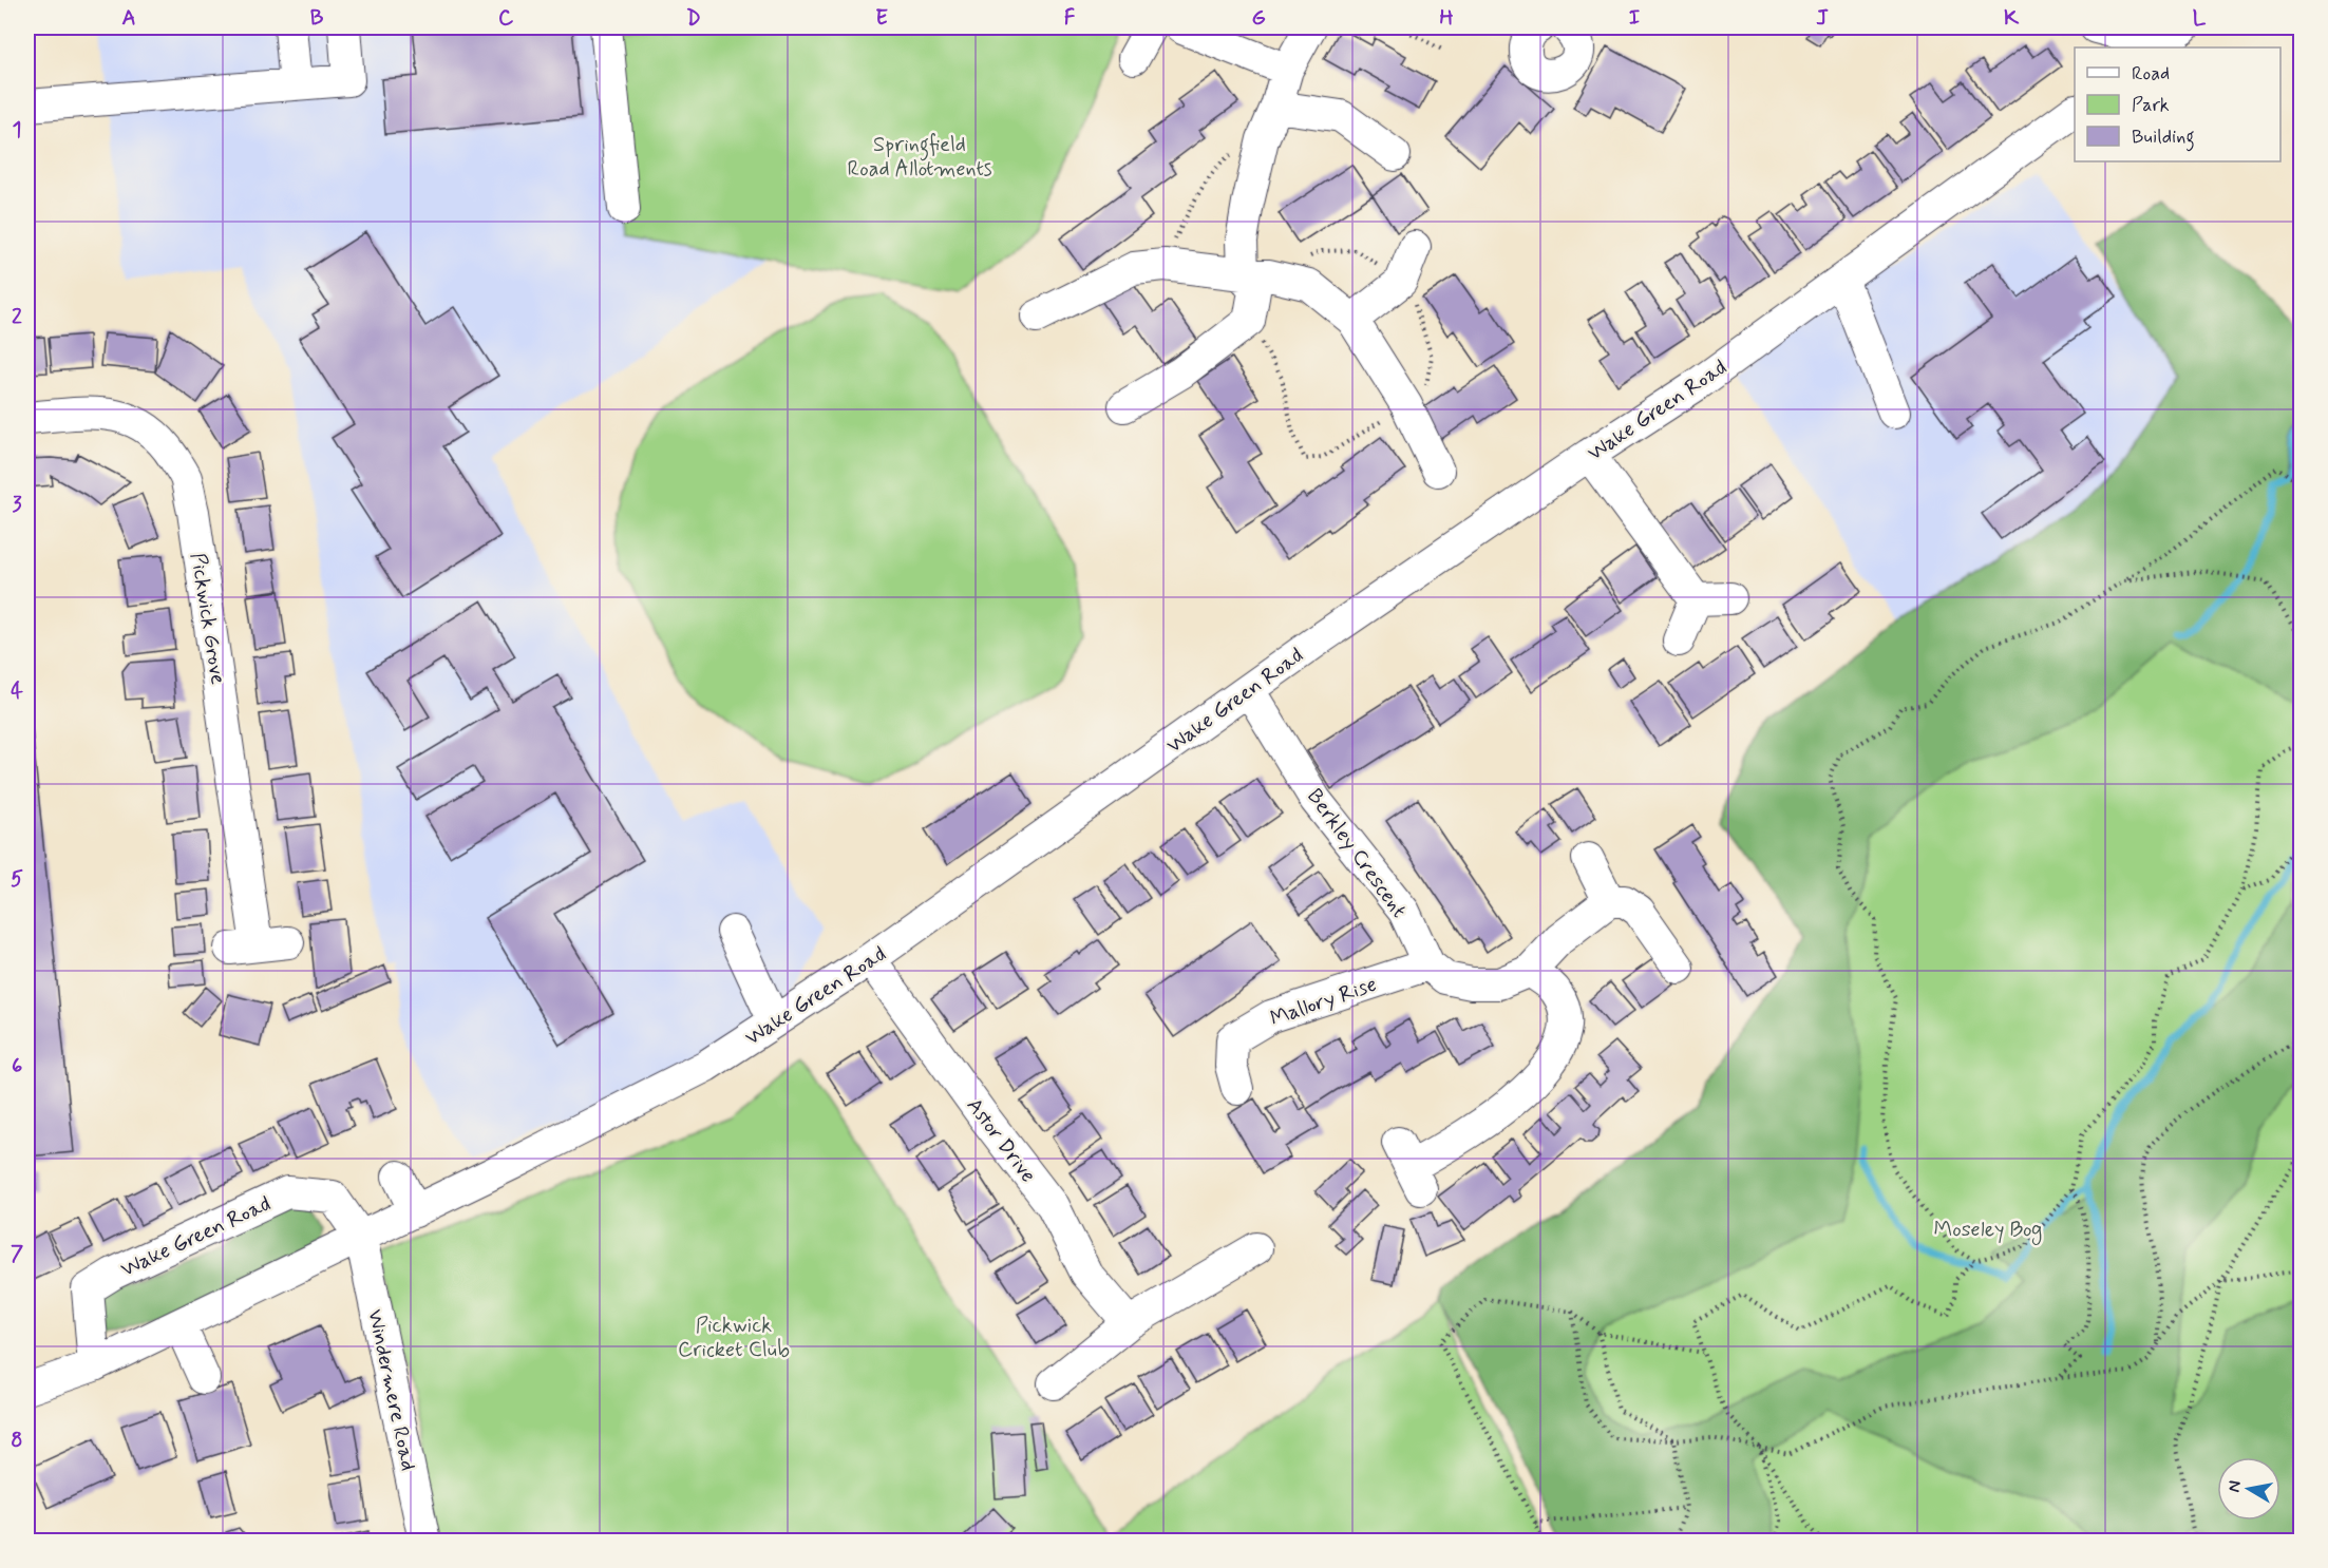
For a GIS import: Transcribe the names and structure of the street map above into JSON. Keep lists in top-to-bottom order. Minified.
{"streets":{"street":["Wake Green Road","Pickwick Grove","Berkley Crescent","Mallory Rise","Astor Drive","Windermere Road"]},"crossings":[["Wake Green Road","Berkley Crescent"],["Wake Green Road","Astor Drive"],["Wake Green Road","Windermere Road"],["Berkley Crescent","Mallory Rise"]],"parks":["Springfield Road Allotments","Moseley Bog","Pickwick Cricket Club"],"legend":["Road","Park","Building"],"north":"left","grid":{"columns":["A","B","C","D","E","F","G","H","I","J","K","L"],"rows":["1","2","3","4","5","6","7","8"]}}
